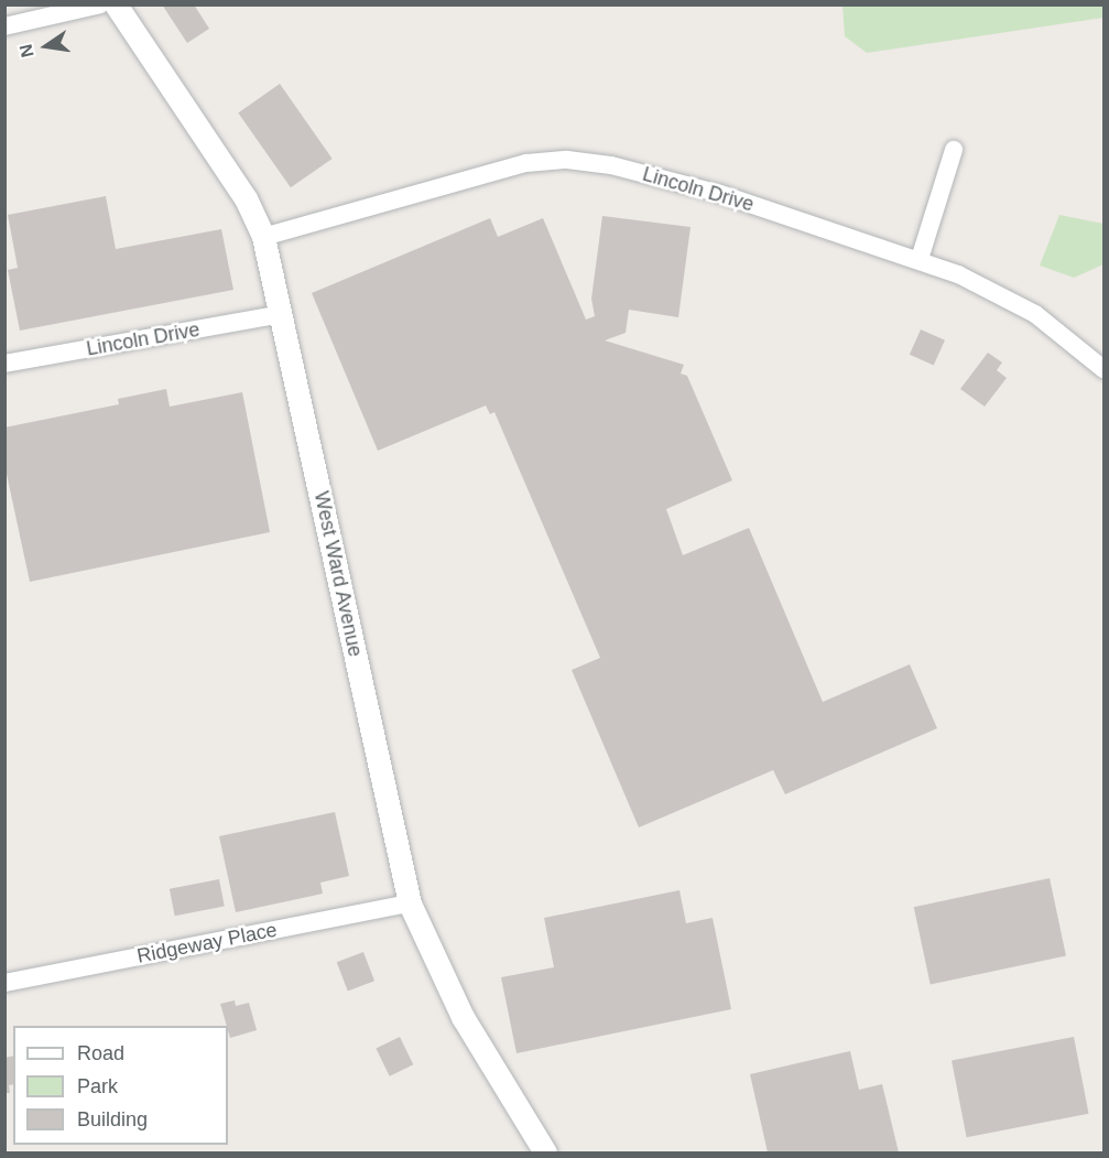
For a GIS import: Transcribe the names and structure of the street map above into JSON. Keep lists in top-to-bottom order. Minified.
{"streets":{"street":["Lincoln Drive","West Ward Avenue","Ridgeway Place"]},"crossings":[["Lincoln Drive","West Ward Avenue"],["West Ward Avenue","Ridgeway Place"]],"legend":["Road","Park","Building"],"north":"left"}
